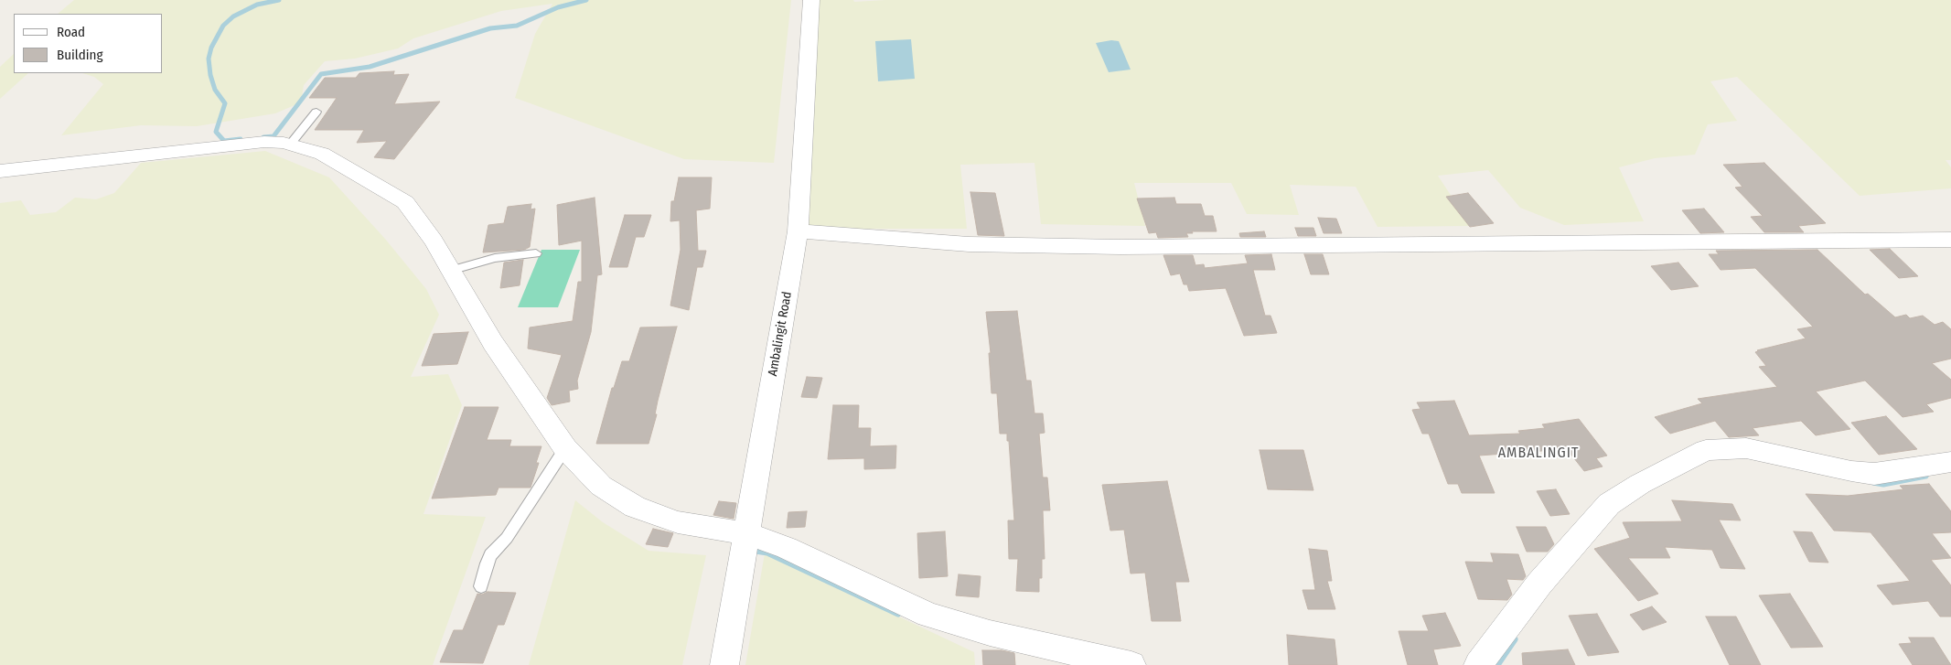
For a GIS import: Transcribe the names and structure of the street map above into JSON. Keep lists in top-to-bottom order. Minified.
{"streets":{"street":["Ambalingit Road"]},"districts":["AMBALINGIT"],"legend":["Road","Building"]}
